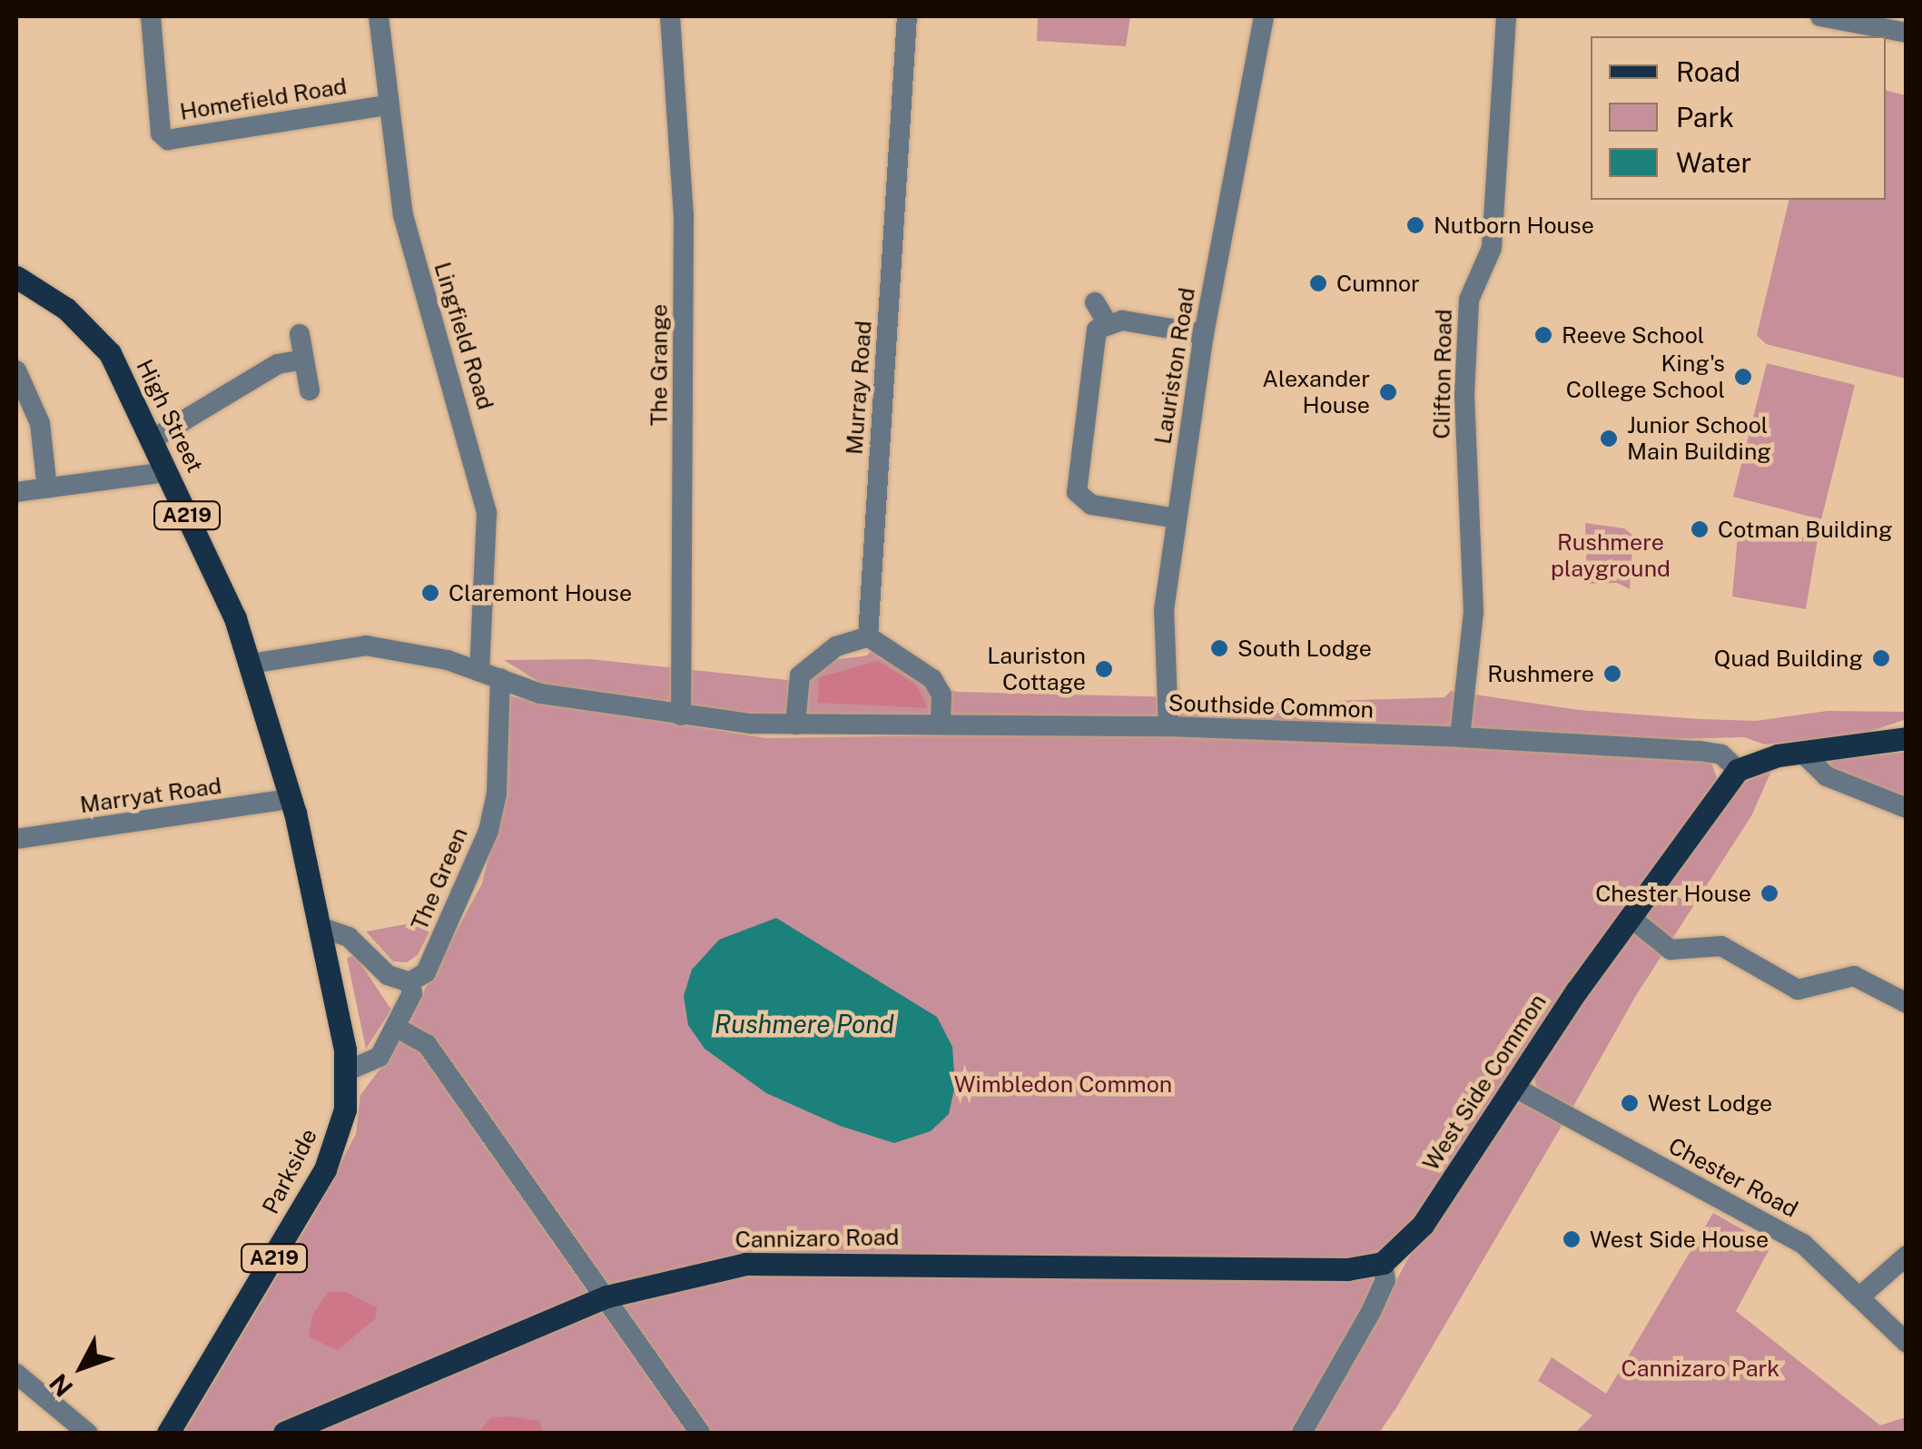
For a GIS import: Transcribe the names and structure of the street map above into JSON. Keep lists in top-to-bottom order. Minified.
{"streets":{"main road":["High Street","A219","West Side Common","Parkside","Cannizaro Road"],"street":["Homefield Road","Lingfield Road","The Grange","Lauriston Road","Clifton Road","Murray Road","Southside Common","Marryat Road","The Green","Chester Road"]},"crossings":[["Homefield Road","Lingfield Road"],["Lingfield Road","Southside Common"],["The Grange","Southside Common"],["Lauriston Road","Southside Common"],["Clifton Road","Southside Common"],["High Street","Marryat Road"],["High Street","Parkside"],["Southside Common","The Green"],["Southside Common","West Side Common"],["Marryat Road","Parkside"],["West Side Common","Chester Road"],["West Side Common","Cannizaro Road"]],"water":["Rushmere Pond"],"parks":["Rushmere playground","Wimbledon Common","Cannizaro Park"],"places":["Nutborn House","Cumnor","Reeve School","King's College School","Alexander House","Junior School Main Building","Cotman Building","Claremont House","South Lodge","Quad Building","Lauriston Cottage","Rushmere","Chester House","West Lodge","West Side House"],"legend":["Road","Park","Water"],"north":"bottom left"}
